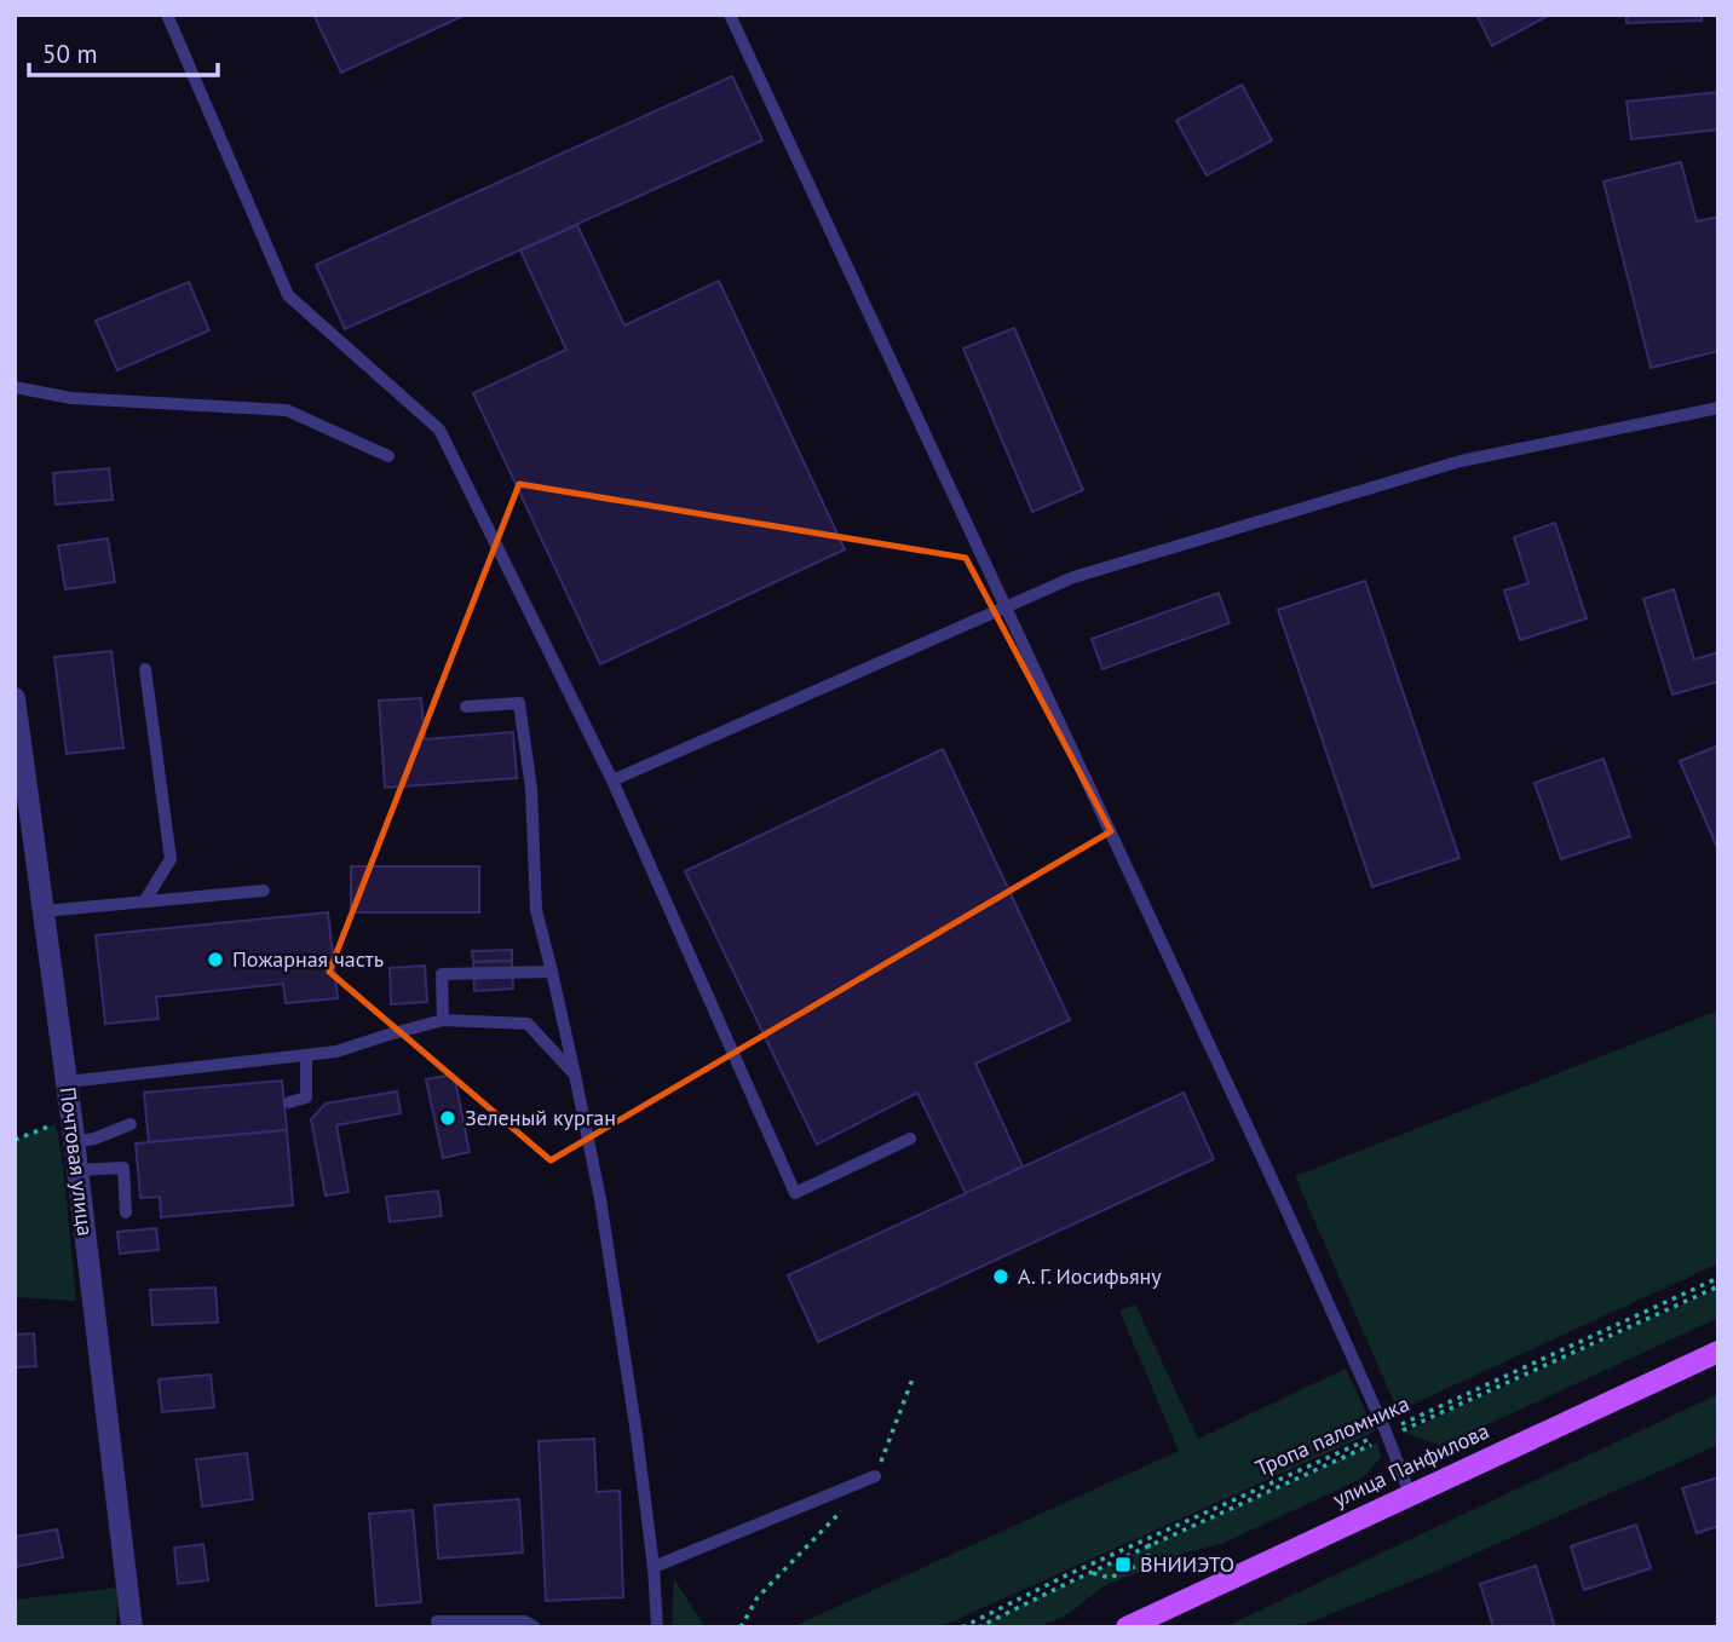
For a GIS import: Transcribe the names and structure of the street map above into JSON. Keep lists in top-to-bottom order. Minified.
{"streets":{"main road":["улица Панфилова"],"street":["Почтовая улица"],"path":["Тропа паломника"]},"places":{"other":["Пожарная часть","Зеленый курган","А. Г. Иосифьяну"],"transit":["ВНИИЭТО"]},"scale_bar":"50 m"}
